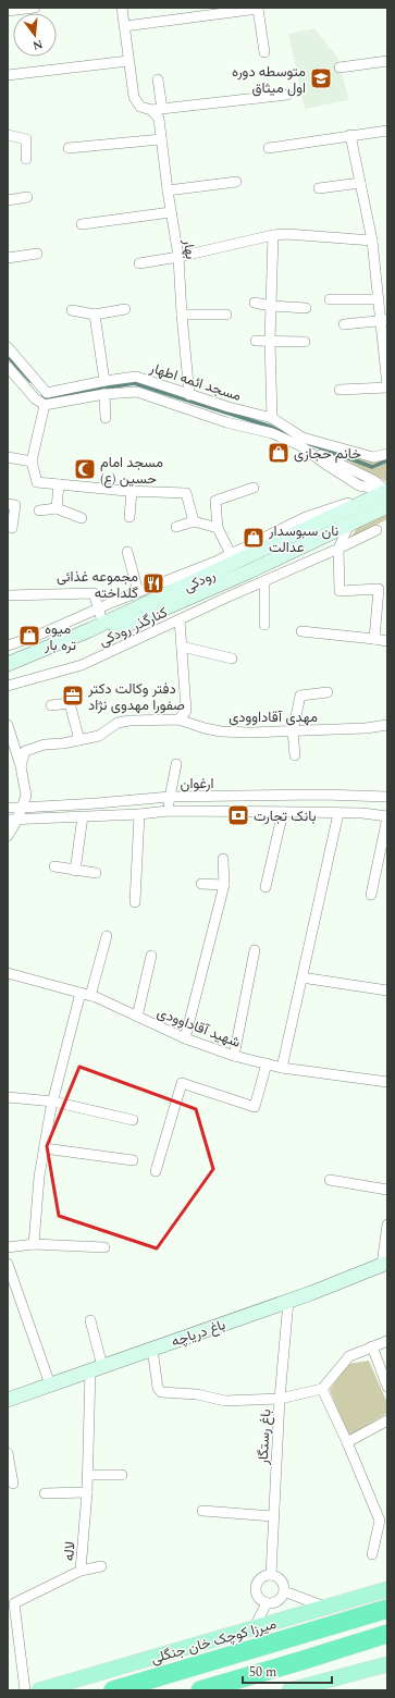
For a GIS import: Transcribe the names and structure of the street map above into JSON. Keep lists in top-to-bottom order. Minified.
{"streets":{"main road":["رودکی","باغ دریاچه","میرزا کوچک خان جنگلی"],"street":["بهار","مسجد ائمه اطهار","کنارگذر رودکی","مهدی آقاداوودی","ارغوان","شهید آقاداوودی","باغ رستگار","لاله"]},"crossings":[["بهار","مسجد ائمه اطهار"],["مسجد ائمه اطهار","رودکی"],["باغ دریاچه","باغ رستگار"],["باغ دریاچه","لاله"]],"places":{"school or university":["متوسطه دوره اول میثاق"],"shop":["خانم حجازی","نان سبوسدار عدالت","میوه تره بار"],"mosque":["مسجد امام حسین (ع)"],"restaurant":["مجموعه غذائی گلداخته"],"office":["دفتر وکالت دکتر صفورا مهدوی نژاد"],"bank":["بانک تجارت"]},"scale_bar":"50 m","north":"bottom"}
